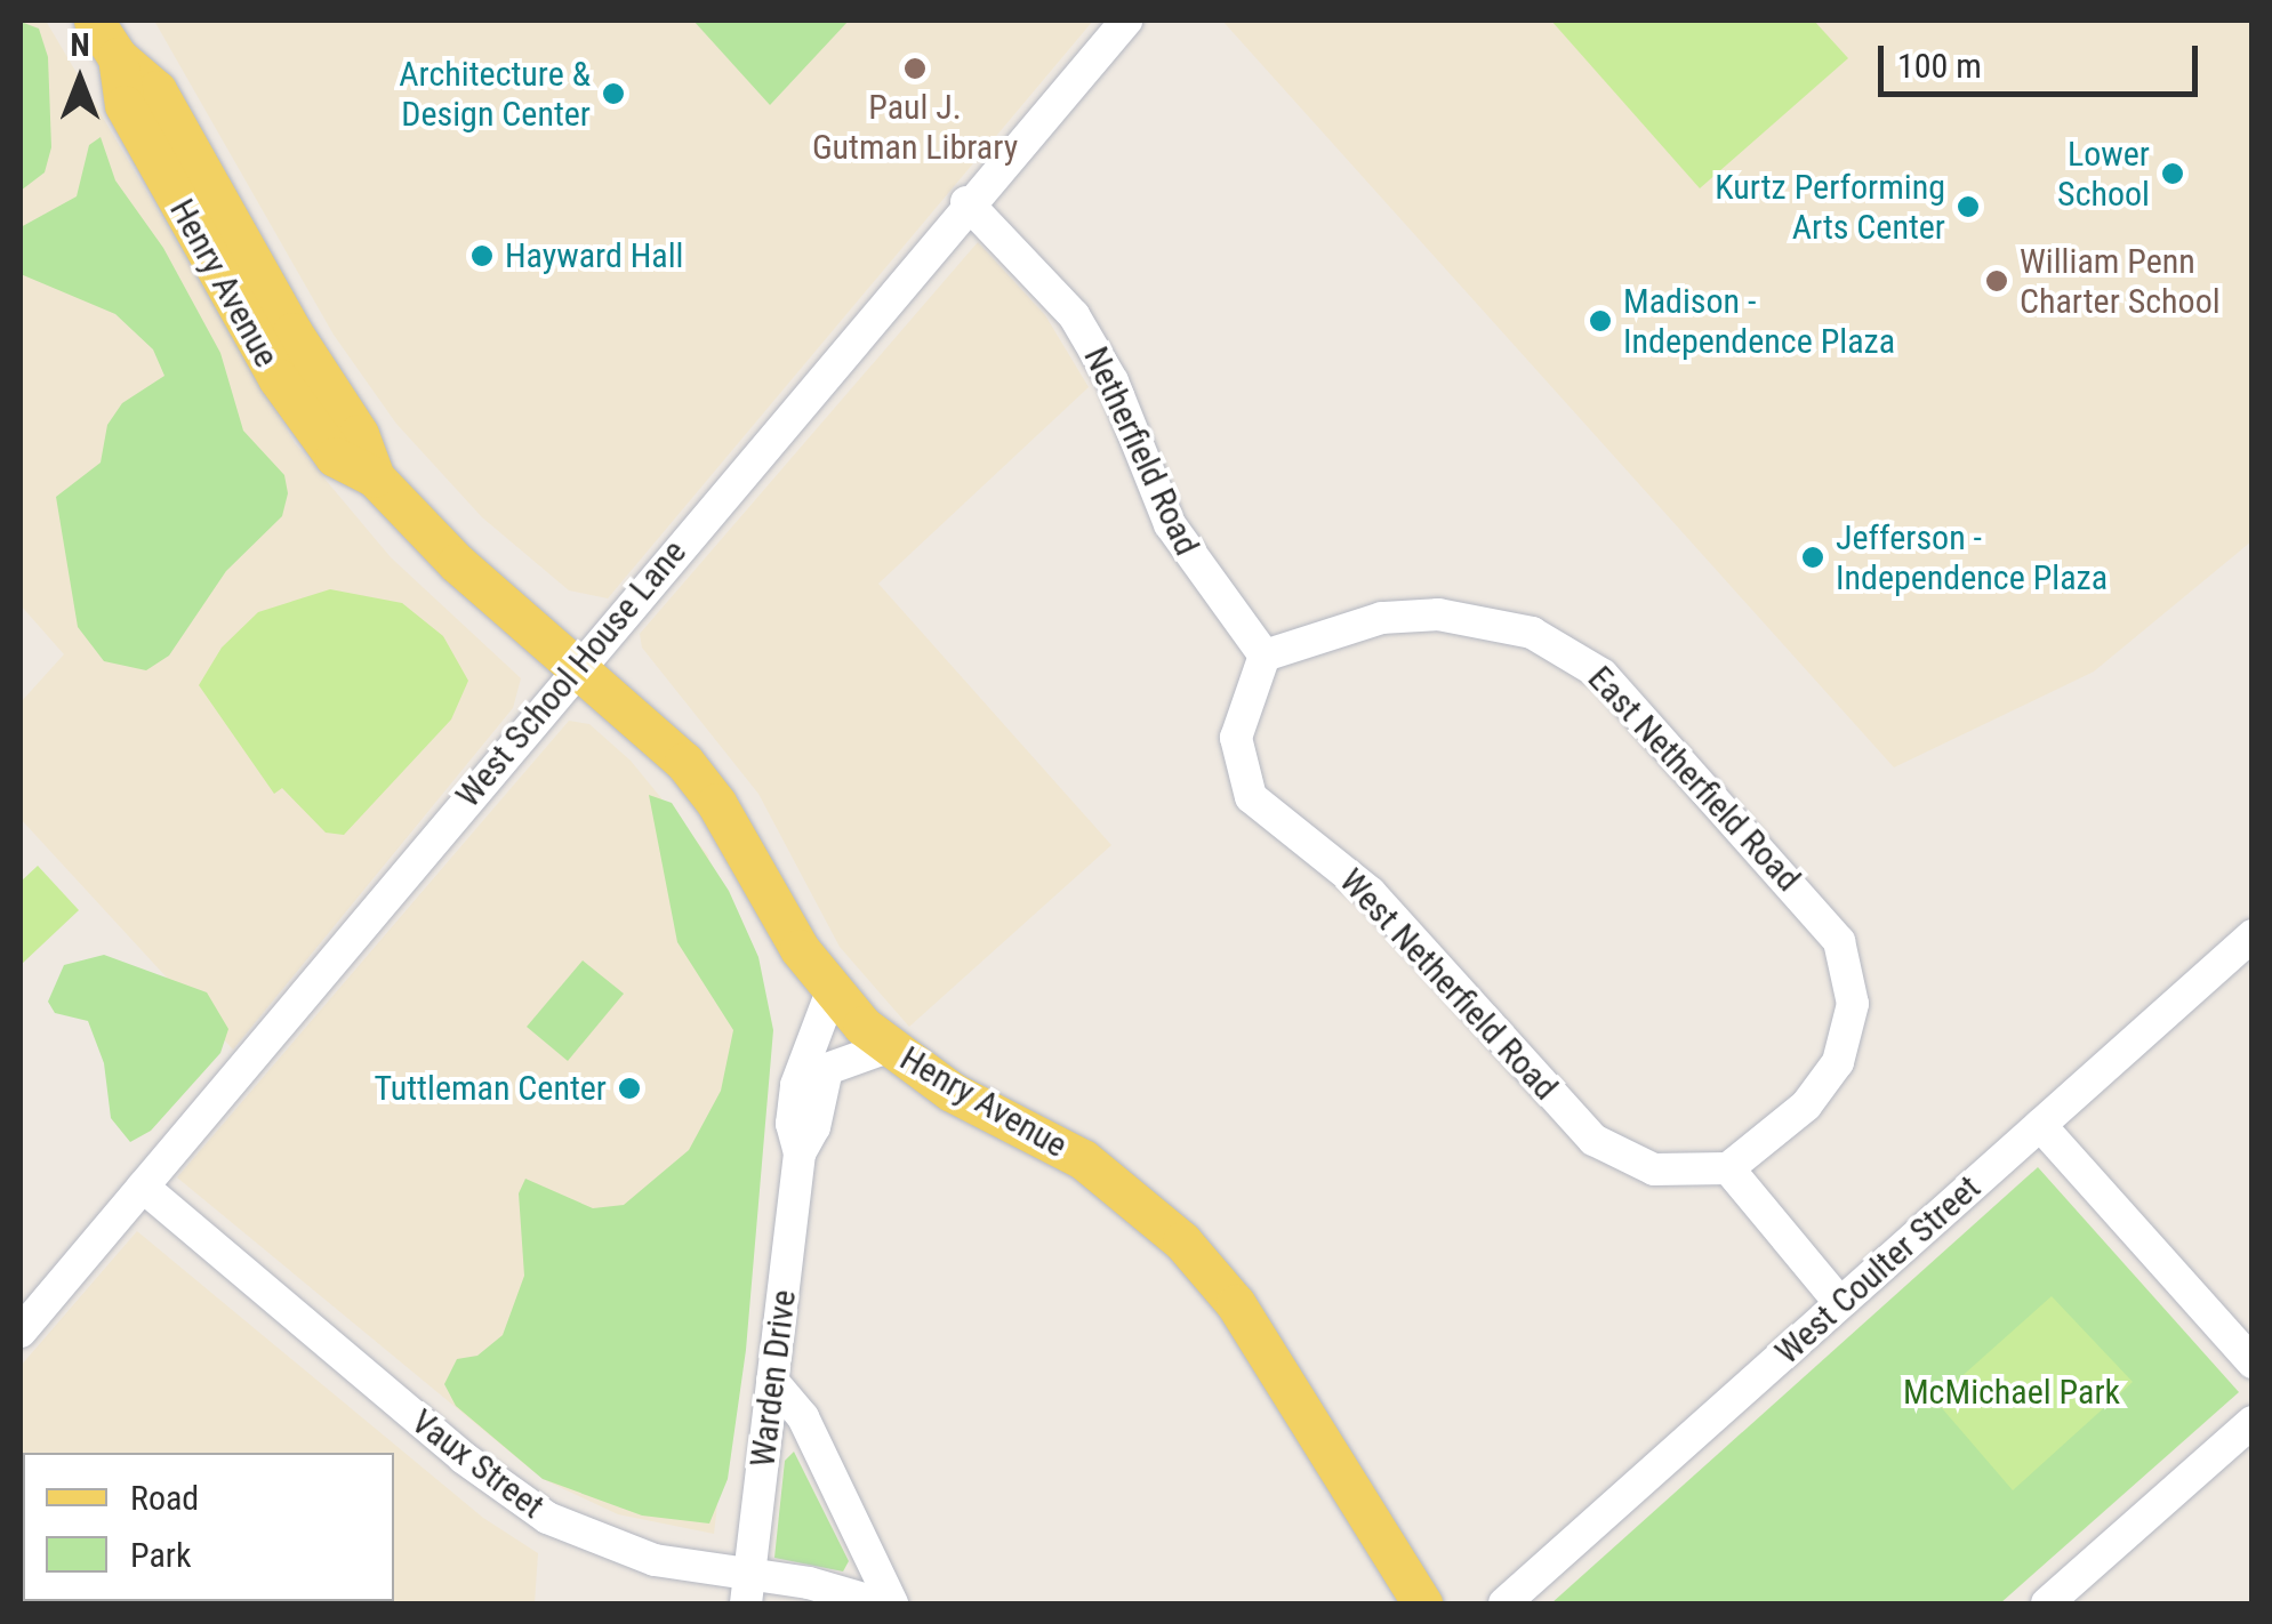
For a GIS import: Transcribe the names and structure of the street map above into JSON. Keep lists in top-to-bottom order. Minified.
{"streets":{"main road":["Henry Avenue"],"street":["Netherfield Road","West School House Lane","East Netherfield Road","West Netherfield Road","West Coulter Street","Warden Drive","Vaux Street"]},"crossings":[["Henry Avenue","West School House Lane"],["Henry Avenue","Warden Drive"],["Netherfield Road","West School House Lane"],["Netherfield Road","East Netherfield Road"],["Netherfield Road","West Netherfield Road"],["West School House Lane","Vaux Street"],["East Netherfield Road","West Netherfield Road"],["Warden Drive","Vaux Street"]],"parks":["McMichael Park"],"places":["Paul J. Gutman Library","Architecture & Design Center","Lower School","Kurtz Performing Arts Center","Hayward Hall","William Penn Charter School","Madison - Independence Plaza","Jefferson - Independence Plaza","Tuttleman Center"],"legend":["Road","Park"],"scale_bar":"100 m","north":"top"}
